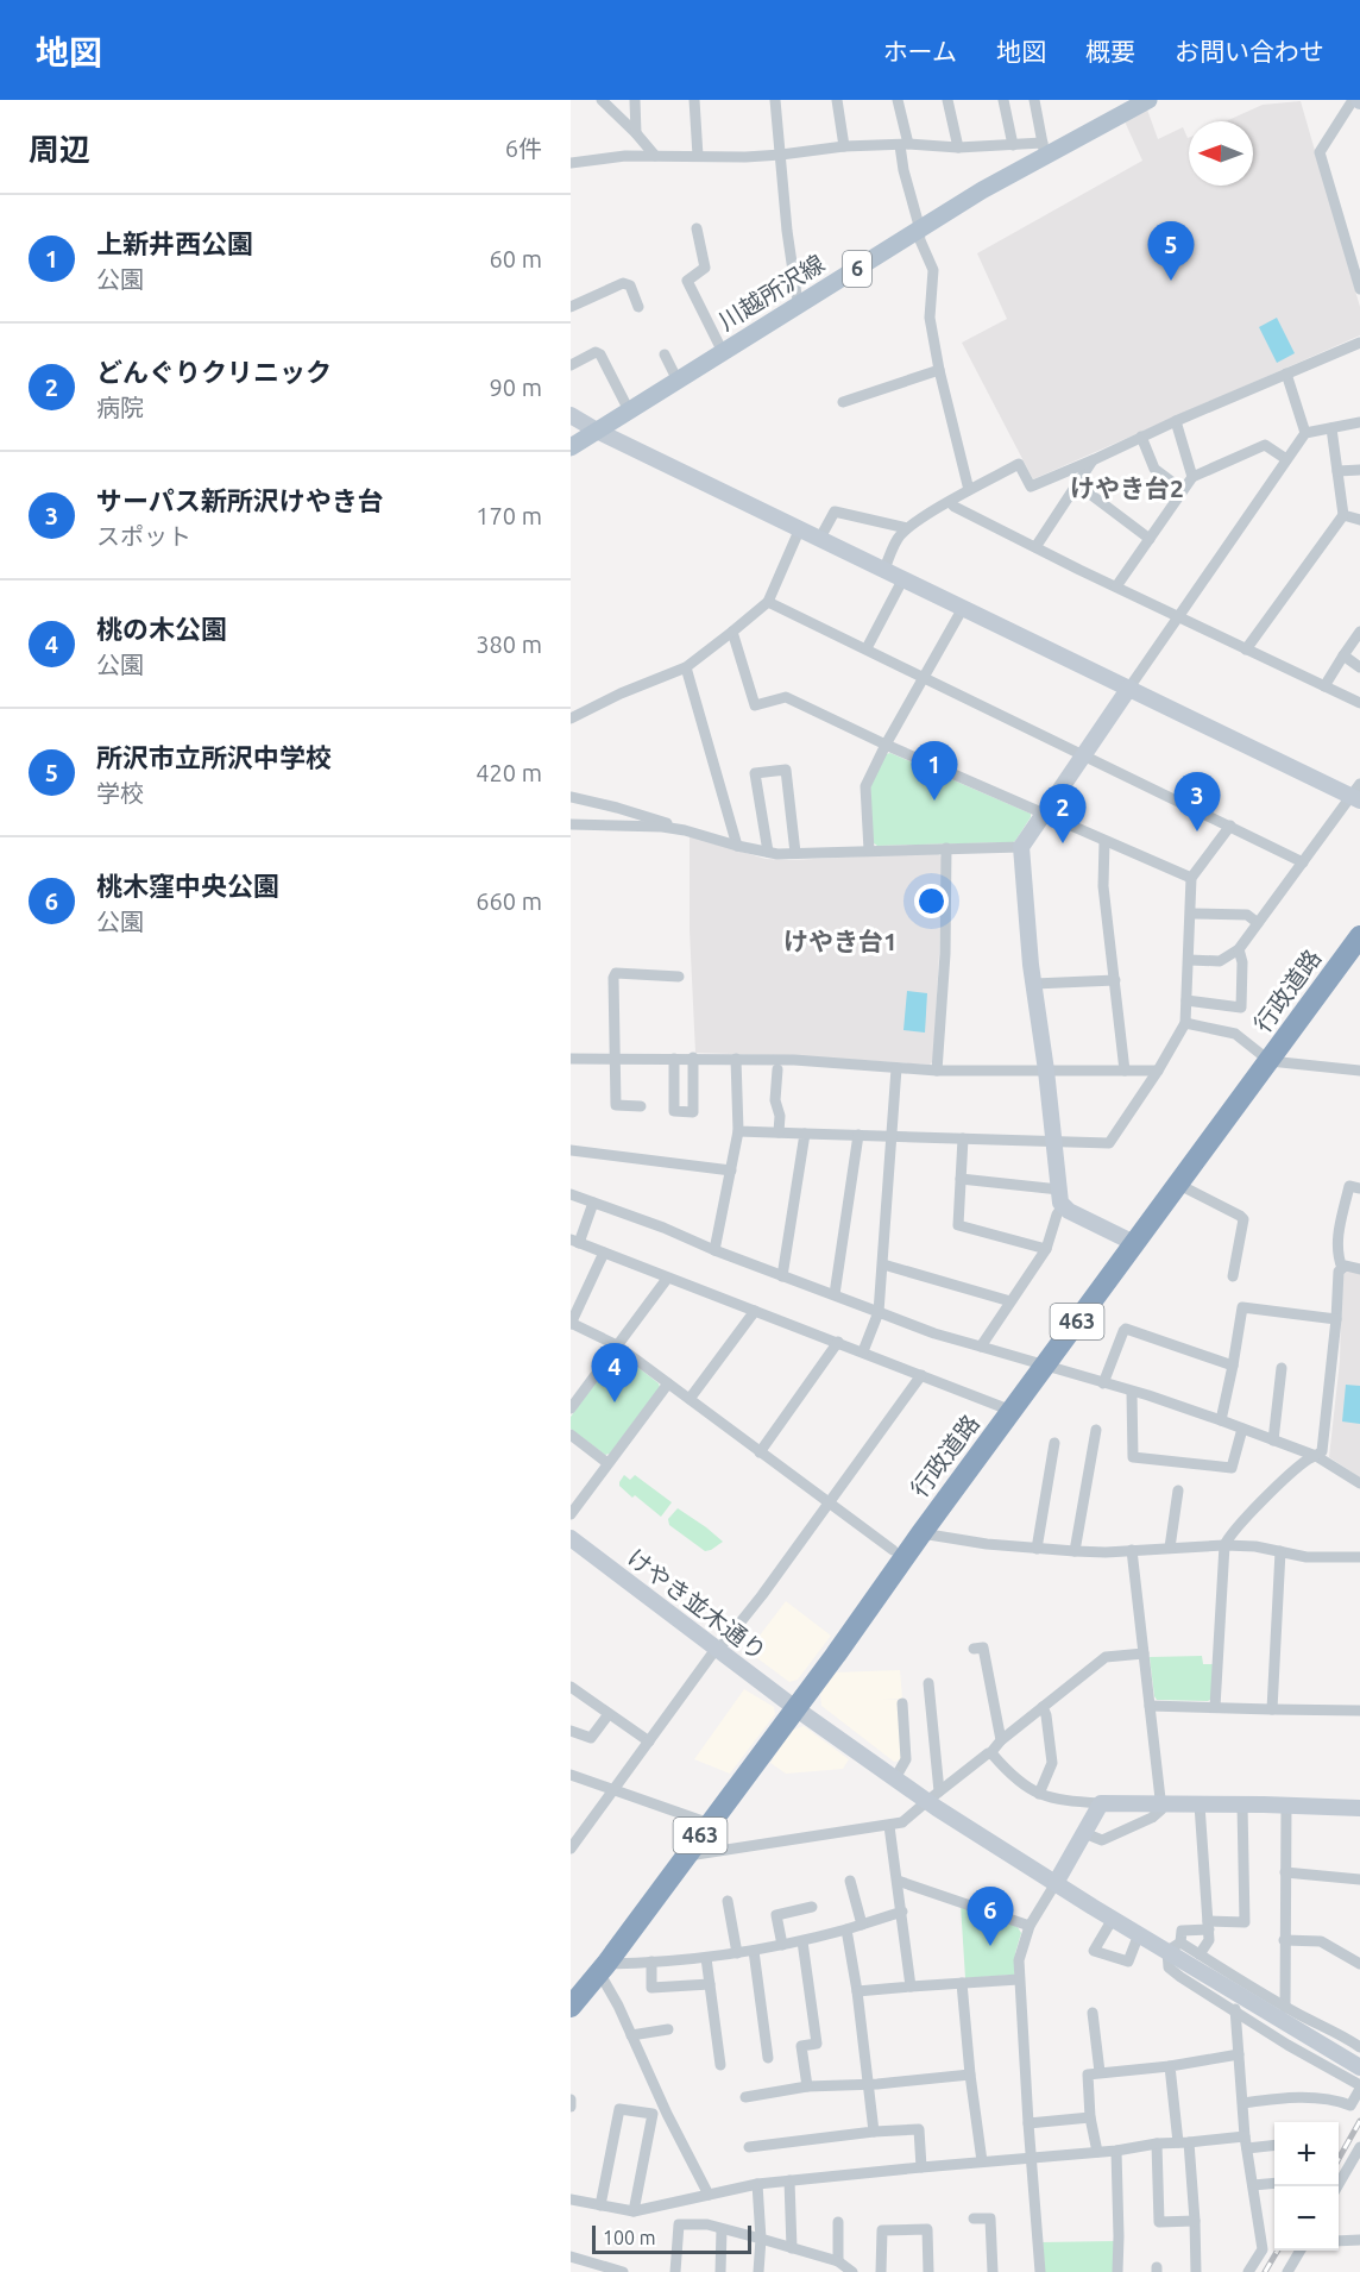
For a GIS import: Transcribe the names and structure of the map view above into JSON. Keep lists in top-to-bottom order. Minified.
{"streets":{"highway":["行政道路","463"],"main road":["6","川越所沢線"],"street":["けやき並木通り"]},"crossings":[["行政道路","けやき並木通り"]],"districts":["けやき台2","けやき台1"],"scale_bar":"100 m","north":"left","page":{"header":"地図","nav":["ホーム","地図","概要","お問い合わせ"],"heading":["周辺","6件"],"list":[{"mark":"1","name":"上新井西公園","note":"公園","value":"60 m"},{"mark":"2","name":"どんぐりクリニック","note":"病院","value":"90 m"},{"mark":"3","name":"サーパス新所沢けやき台","note":"スポット","value":"170 m"},{"mark":"4","name":"桃の木公園","note":"公園","value":"380 m"},{"mark":"5","name":"所沢市立所沢中学校","note":"学校","value":"420 m"},{"mark":"6","name":"桃木窪中央公園","note":"公園","value":"660 m"}],"pins":["5","1","3","2","4","6"],"map_buttons":["+","−"],"scale":"100 m"}}
